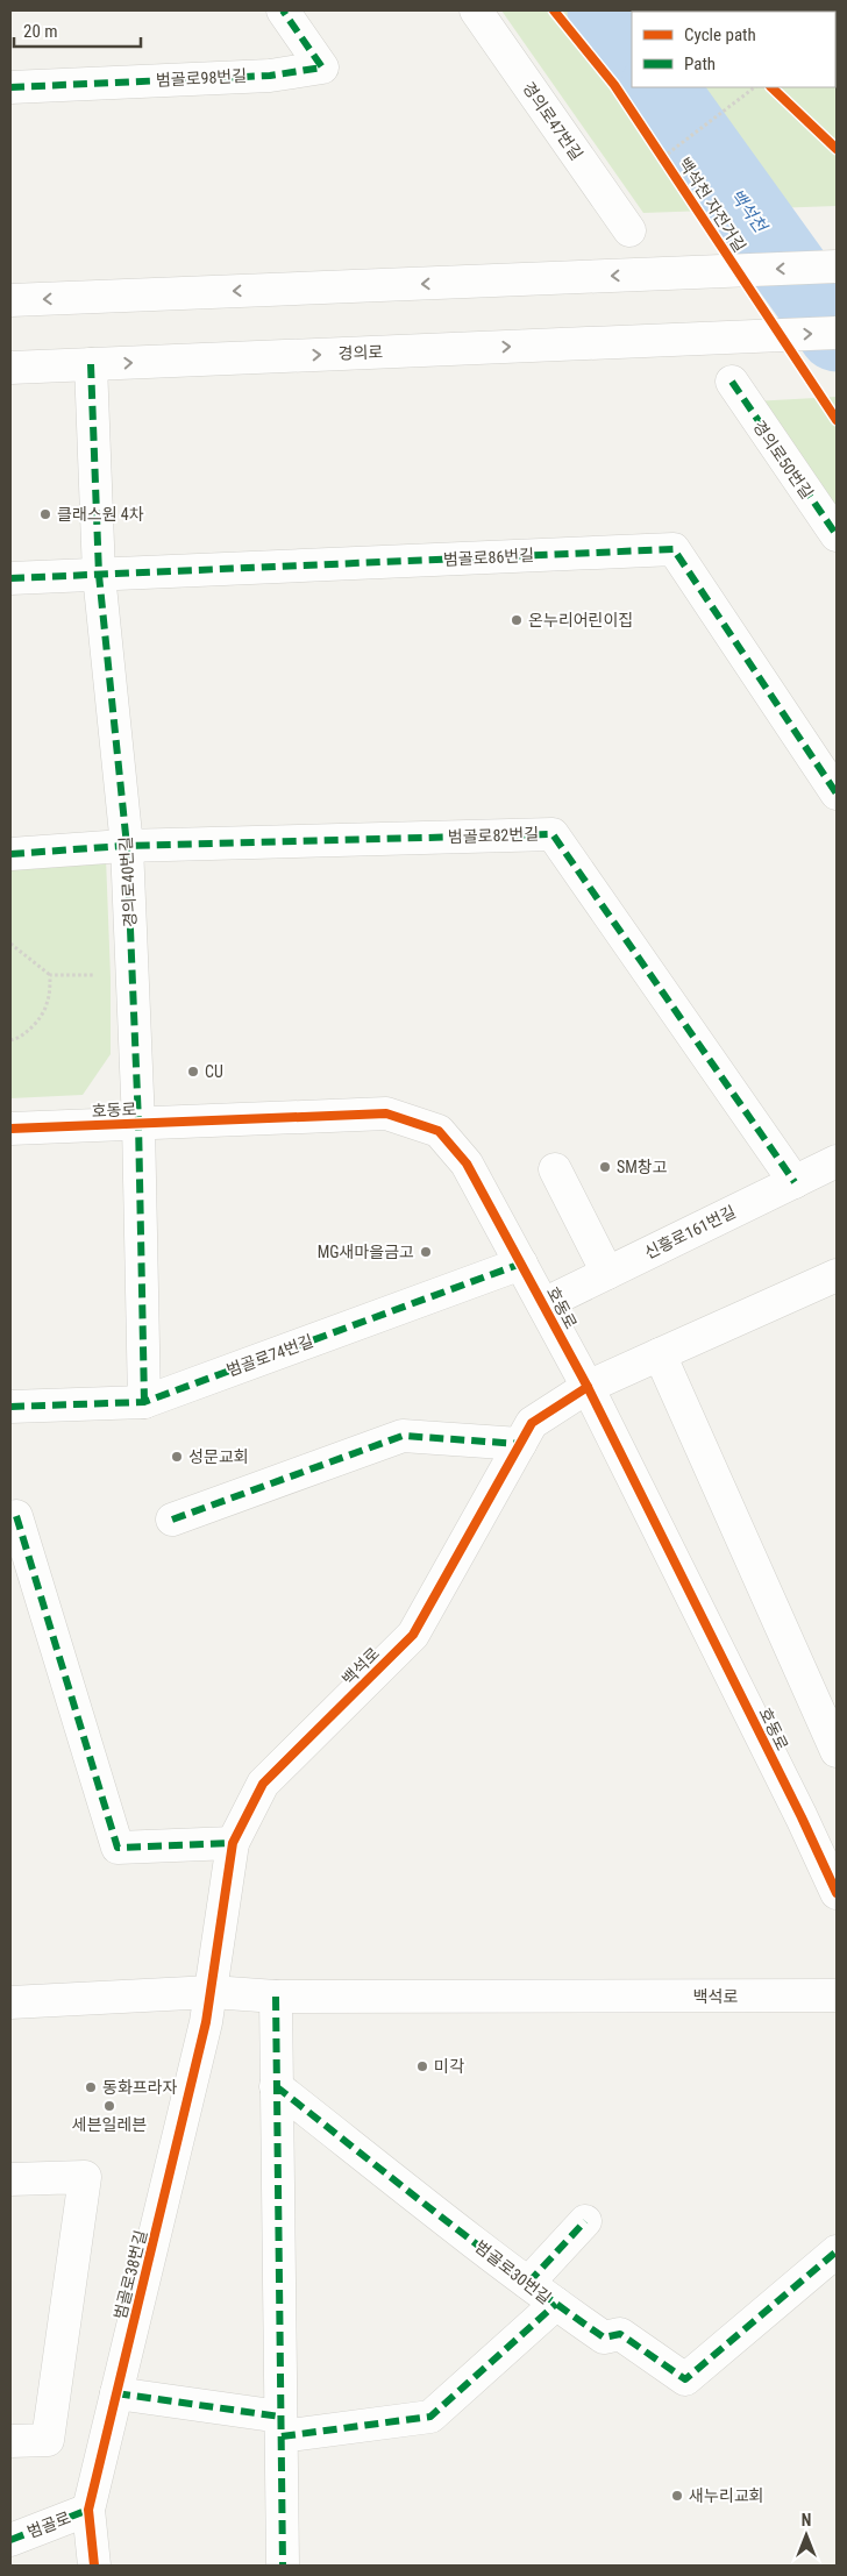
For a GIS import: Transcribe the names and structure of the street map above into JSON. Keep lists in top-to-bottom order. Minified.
{"streets":{"street":["범골로98번길","경의로47번길","경의로","경의로50번길","범골로86번길","범골로82번길","경의로40번길","호동로","신흥로161번길","범골로74번길","백석로","범골로30번길","범골로38번길","범골로"],"cycle path":["백석천 자전거길"]},"crossings":[["경의로","경의로40번길"],["범골로86번길","경의로40번길"],["범골로82번길","경의로40번길"],["범골로82번길","신흥로161번길"],["경의로40번길","호동로"],["경의로40번길","범골로74번길"],["호동로","신흥로161번길"],["호동로","범골로74번길"],["호동로","백석로"],["백석로","범골로38번길"],["범골로30번길","범골로38번길"],["범골로38번길","범골로"]],"water":["백석천"],"places":["클래스원 4차","온누리어린이집","CU","SM창고","MG새마을금고","성문교회","미각","동화프라자","세븐일레븐","새누리교회"],"legend":["Cycle path","Path"],"scale_bar":"20 m","north":"top"}
